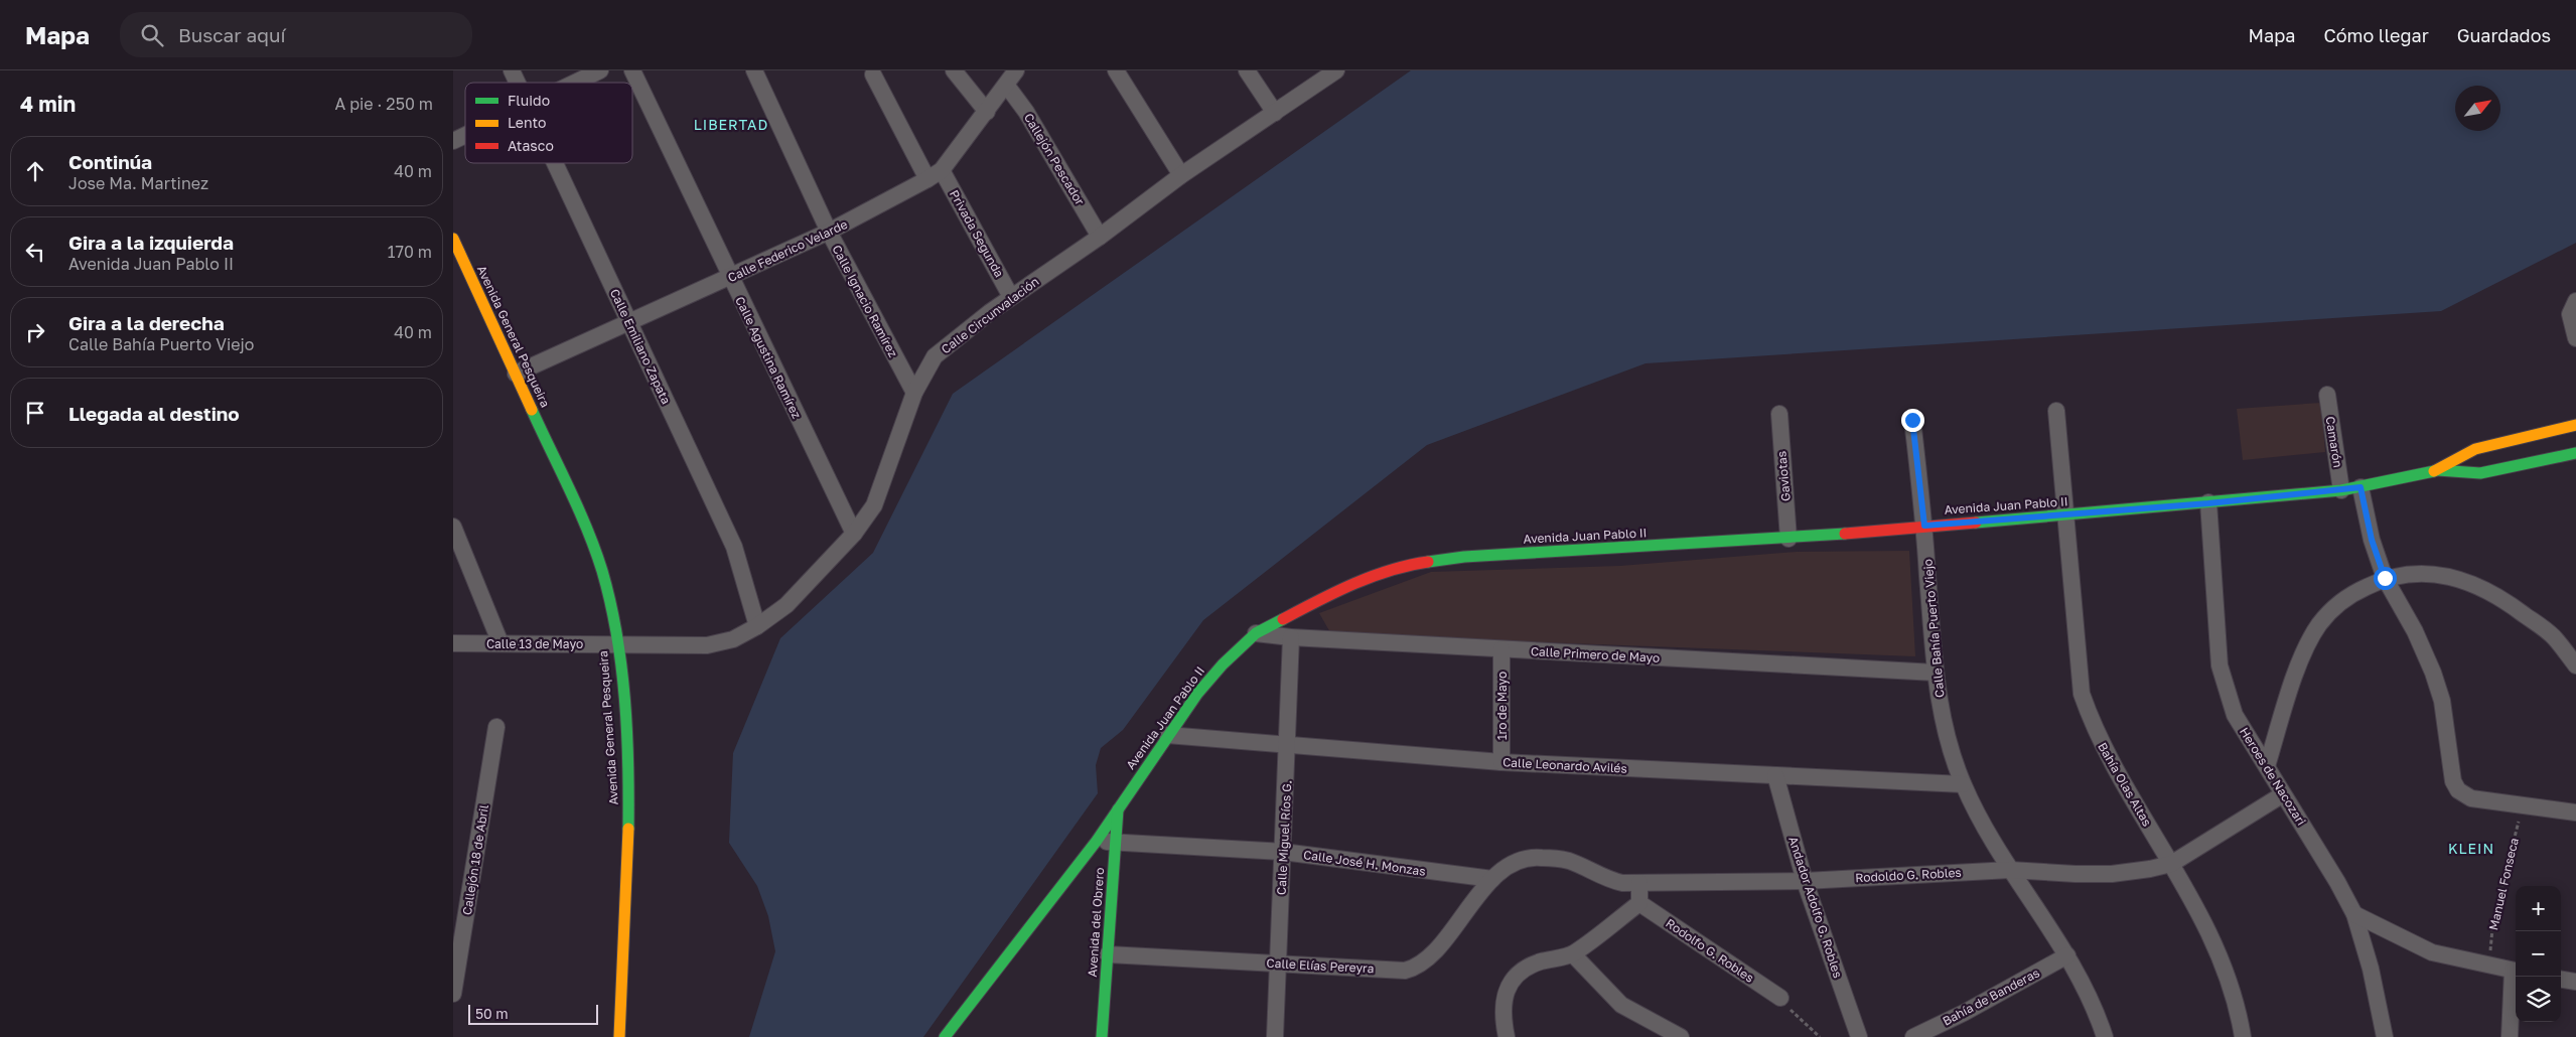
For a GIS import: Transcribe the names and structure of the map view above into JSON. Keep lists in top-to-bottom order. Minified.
{"streets":{"main road":["Avenida General Pesqueira","Avenida Juan Pablo II","Avenida del Obrero"],"street":["Callejón Pescador","Privada Segunda","Calle Federico Velarde","Calle Ignacio Ramírez","Calle Circunvalación","Calle Emiliano Zapata","Calle Agustina Ramírez","Camarón","Gaviotas","Calle Bahía Puerto Viejo","Calle 13 de Mayo","Calle Primero de Mayo","1ro de Mayo","Calle Leonardo Avilés","Heroes de Nacozari","Bahía Olas Altas","Calle Miguel Ríos G.","Callejón 18 de Abril","Calle José H. Monzas","Rodoldo G. Robles","Andador Adolfo G. Robles","Rodolfo G. Robles","Calle Elías Pereyra","Bahía de Banderas"],"path":["Manuel Fonseca"]},"crossings":[["Callejón Pescador","Calle Federico Velarde"],["Callejón Pescador","Calle Circunvalación"],["Privada Segunda","Calle Federico Velarde"],["Privada Segunda","Calle Circunvalación"],["Calle Federico Velarde","Calle Ignacio Ramírez"],["Calle Federico Velarde","Avenida General Pesqueira"],["Calle Federico Velarde","Calle Emiliano Zapata"],["Calle Federico Velarde","Calle Agustina Ramírez"],["Calle Ignacio Ramírez","Calle Circunvalación"],["Calle Circunvalación","Avenida General Pesqueira"],["Calle Circunvalación","Calle Emiliano Zapata"],["Calle Circunvalación","Calle Agustina Ramírez"],["Calle Circunvalación","Calle 13 de Mayo"],["Avenida General Pesqueira","Calle 13 de Mayo"],["Camarón","Avenida Juan Pablo II"],["Gaviotas","Avenida Juan Pablo II"],["Avenida Juan Pablo II","Calle Bahía Puerto Viejo"],["Avenida Juan Pablo II","Calle Primero de Mayo"],["Avenida Juan Pablo II","Calle Leonardo Avilés"],["Avenida Juan Pablo II","Heroes de Nacozari"],["Avenida Juan Pablo II","Bahía Olas Altas"],["Avenida Juan Pablo II","Calle José H. Monzas"],["Avenida Juan Pablo II","Avenida del Obrero"],["Calle Bahía Puerto Viejo","Calle Primero de Mayo"],["Calle Bahía Puerto Viejo","Calle Leonardo Avilés"],["Calle Bahía Puerto Viejo","Rodoldo G. Robles"],["Calle Bahía Puerto Viejo","Bahía de Banderas"],["Calle Primero de Mayo","1ro de Mayo"],["Calle Primero de Mayo","Calle Miguel Ríos G."],["1ro de Mayo","Calle Leonardo Avilés"],["Calle Leonardo Avilés","Calle Miguel Ríos G."],["Calle Leonardo Avilés","Andador Adolfo G. Robles"],["Heroes de Nacozari","Rodoldo G. Robles"],["Bahía Olas Altas","Rodoldo G. Robles"],["Calle Miguel Ríos G.","Calle José H. Monzas"],["Calle Miguel Ríos G.","Calle Elías Pereyra"],["Calle José H. Monzas","Rodoldo G. Robles"],["Calle José H. Monzas","Avenida del Obrero"],["Calle José H. Monzas","Calle Elías Pereyra"],["Rodoldo G. Robles","Andador Adolfo G. Robles"],["Rodoldo G. Robles","Calle Elías Pereyra"],["Avenida del Obrero","Calle Elías Pereyra"]],"districts":["LIBERTAD","KLEIN"],"legend":["Fluido","Lento","Atasco"],"scale_bar":"50 m","north":"top right","page":{"header":"Mapa","search":"Buscar aquí","nav":["Mapa","Cómo llegar","Guardados"],"heading":["4 min","A pie · 250 m"],"list":[["Continúa","Jose Ma. Martinez","40 m"],["Gira a la izquierda","Avenida Juan Pablo II","170 m"],["Gira a la derecha","Calle Bahía Puerto Viejo","40 m"],"Llegada al destino"],"map_buttons":["+","−"],"scale":"50 m"}}
